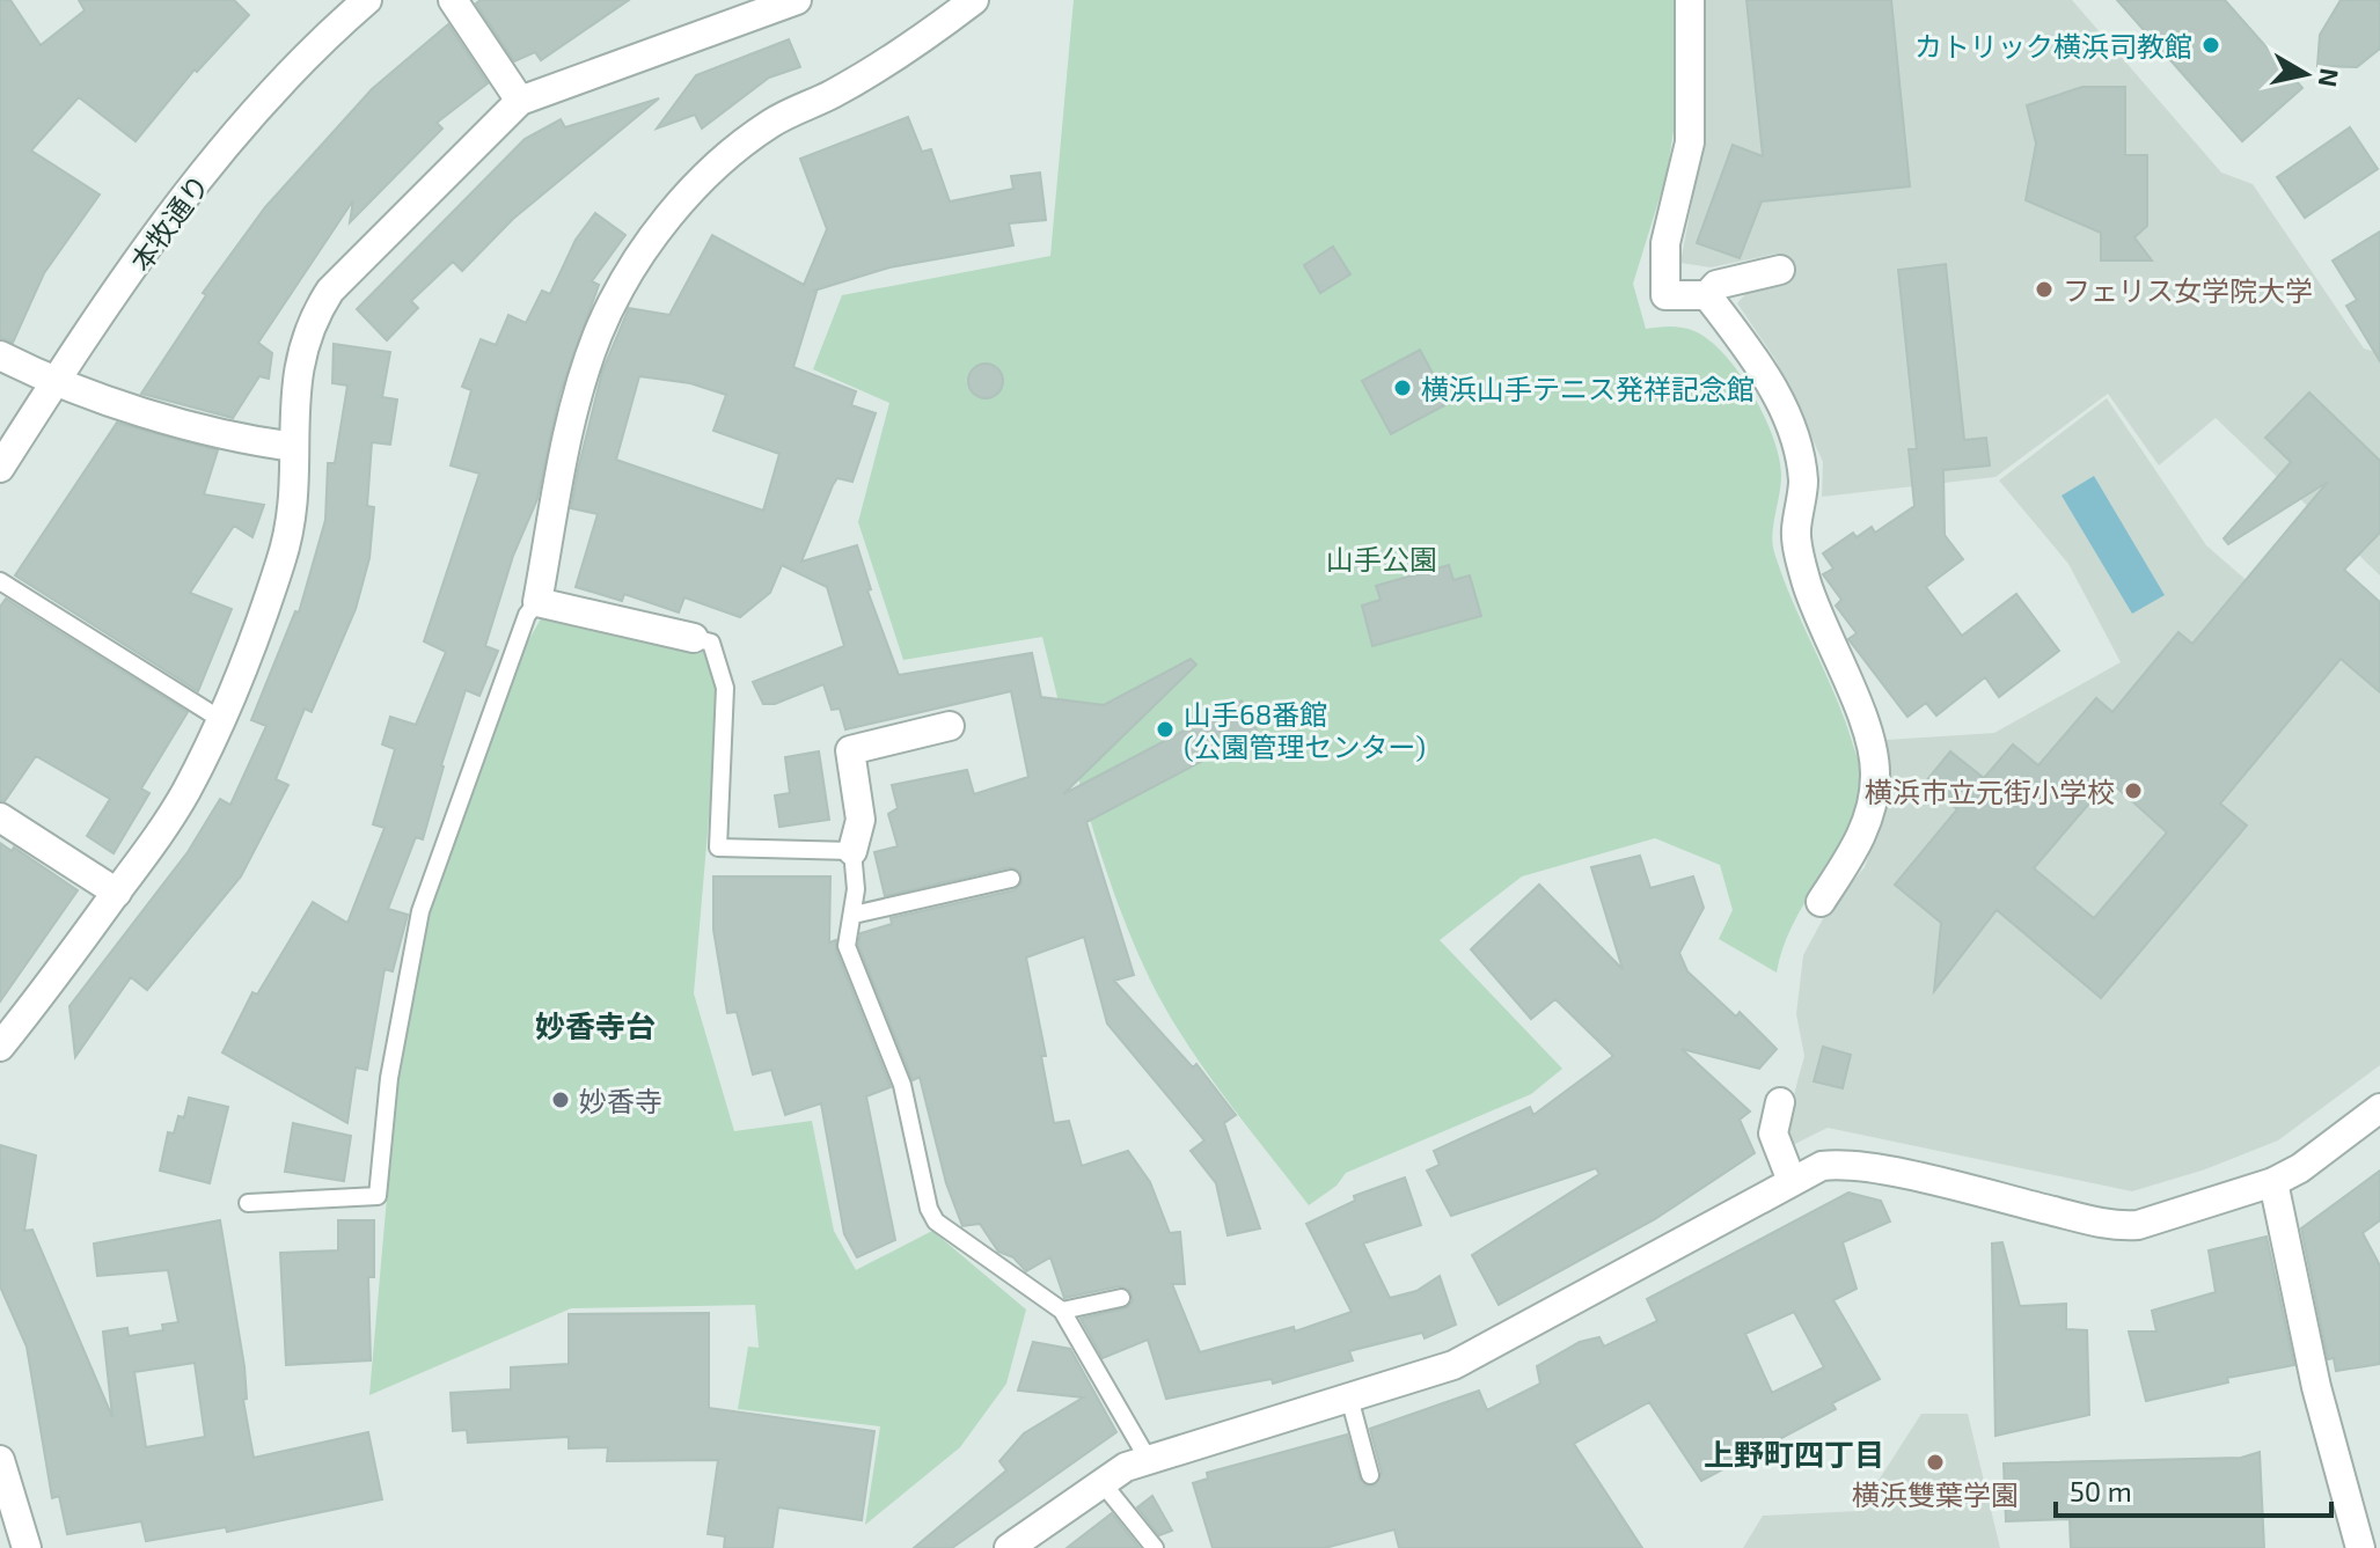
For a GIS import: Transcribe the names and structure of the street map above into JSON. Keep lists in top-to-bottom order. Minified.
{"streets":{"street":["本牧通り"]},"districts":["妙香寺台","上野町四丁目"],"parks":["山手公園"],"places":["カトリック横浜司教館","フェリス女学院大学","横浜山手テニス発祥記念館","山手68番館 (公園管理センター)","横浜市立元街小学校","妙香寺","横浜雙葉学園"],"scale_bar":"50 m","north":"right"}
